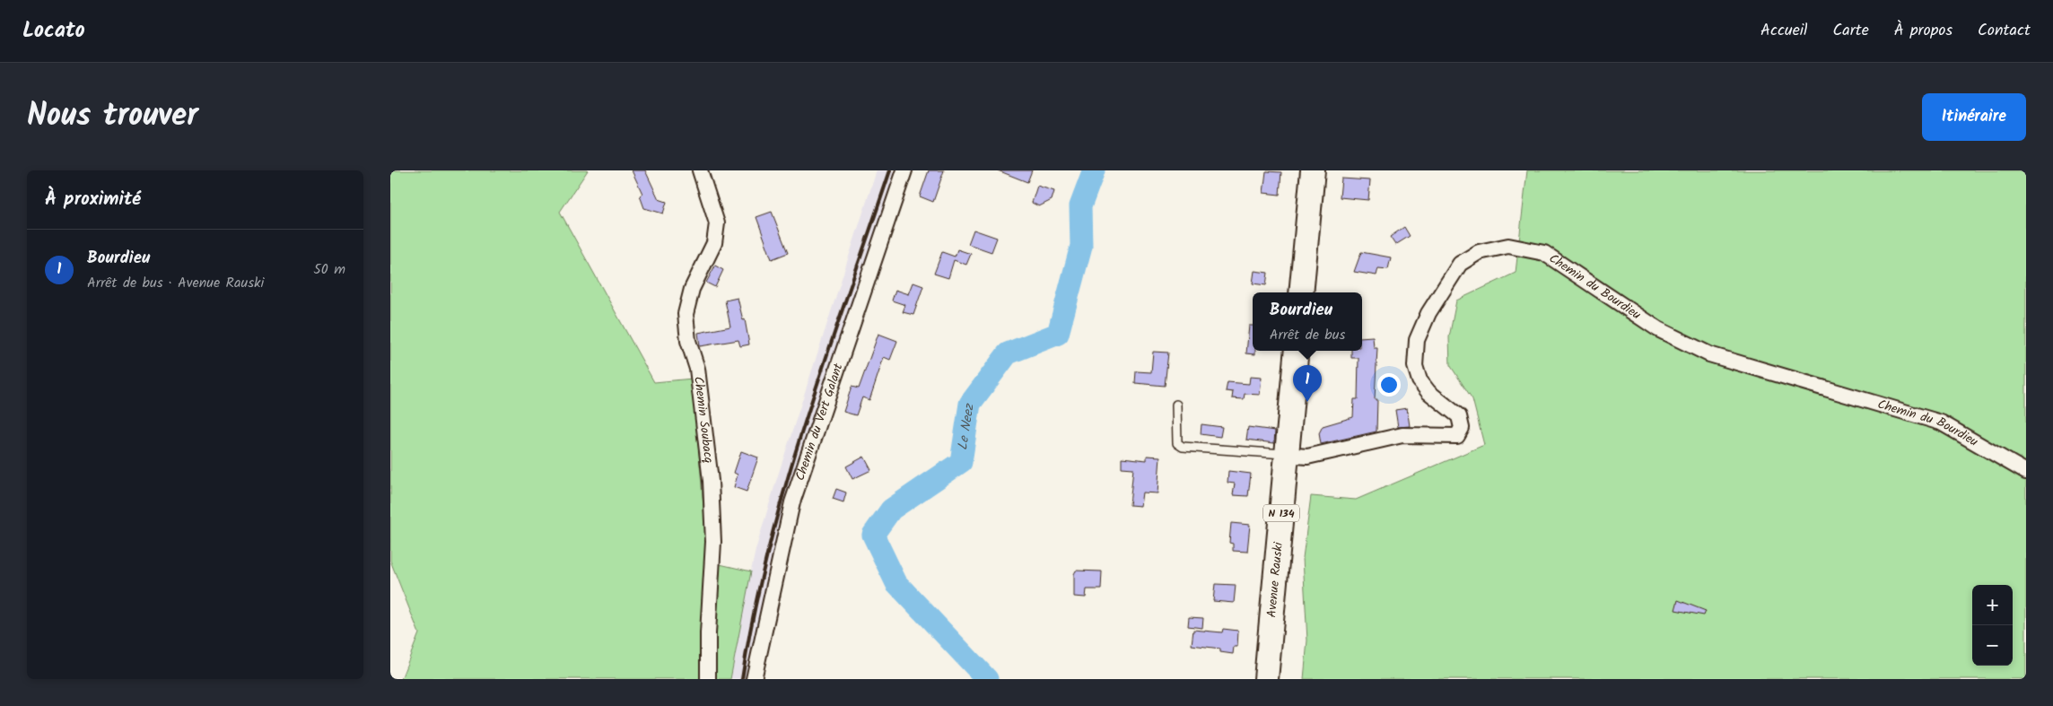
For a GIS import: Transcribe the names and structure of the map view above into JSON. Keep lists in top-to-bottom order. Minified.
{"streets":{"main road":["N 134","Avenue Rauski"],"street":["Chemin du Bourdieu","Chemin Soubacq","Chemin du Vert Galant"]},"crossings":[["Chemin du Bourdieu","Avenue Rauski"]],"water":["Le Neez"],"page":{"header":"Locato","nav":["Accueil","Carte","À propos","Contact"],"title":"Nous trouver","buttons":"Itinéraire","heading":"À proximité","list":[{"mark":"1","name":"Bourdieu","note":"Arrêt de bus · Avenue Rauski","value":"50 m"}],"popup":["Bourdieu","Arrêt de bus"],"pins":"1","map_buttons":["+","−"]}}
